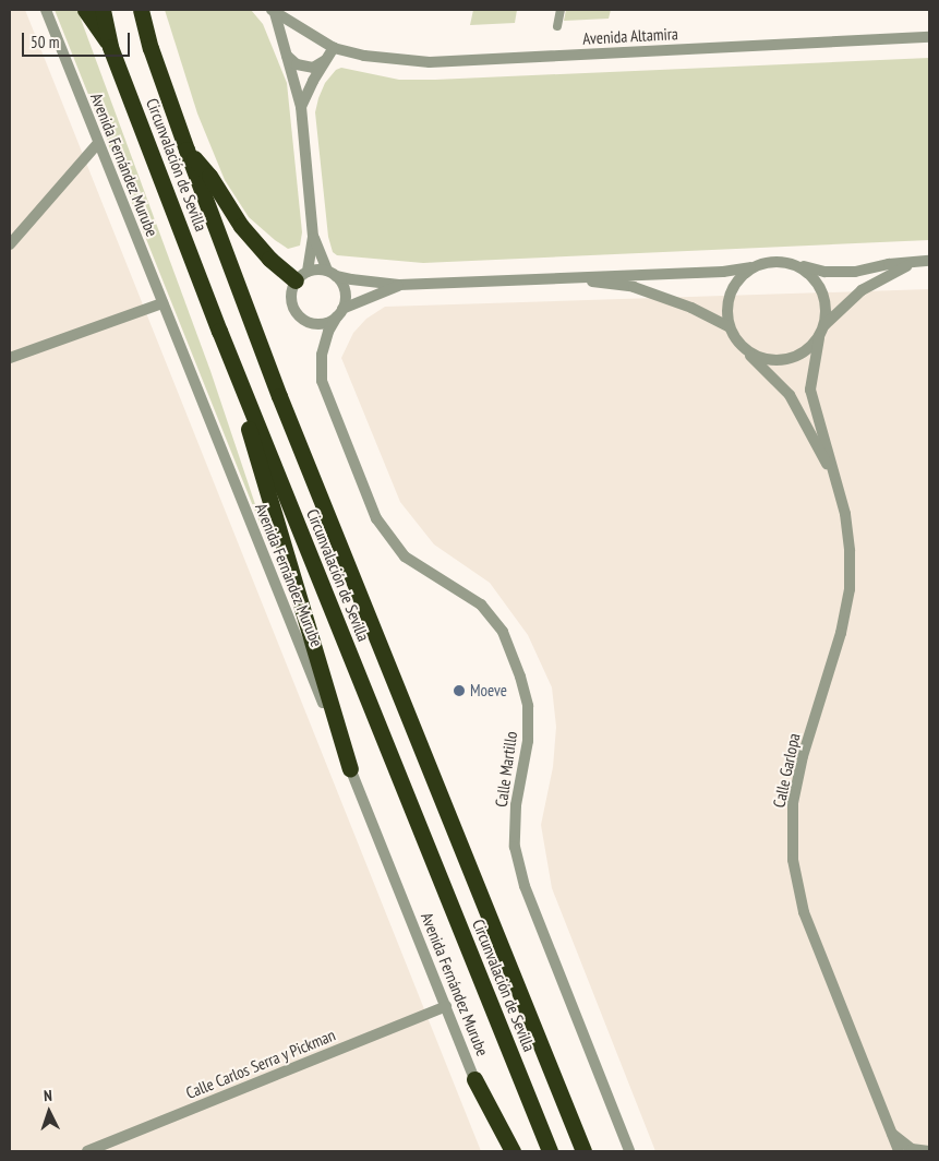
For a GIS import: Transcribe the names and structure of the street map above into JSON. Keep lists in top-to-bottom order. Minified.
{"streets":{"highway":["Circunvalación de Sevilla"],"street":["Avenida Altamira","Avenida Fernández Murube","Calle Martillo","Calle Garlopa","Calle Carlos Serra y Pickman"]},"crossings":[["Avenida Fernández Murube","Calle Carlos Serra y Pickman"]],"places":["Moeve"],"scale_bar":"50 m","north":"top"}
